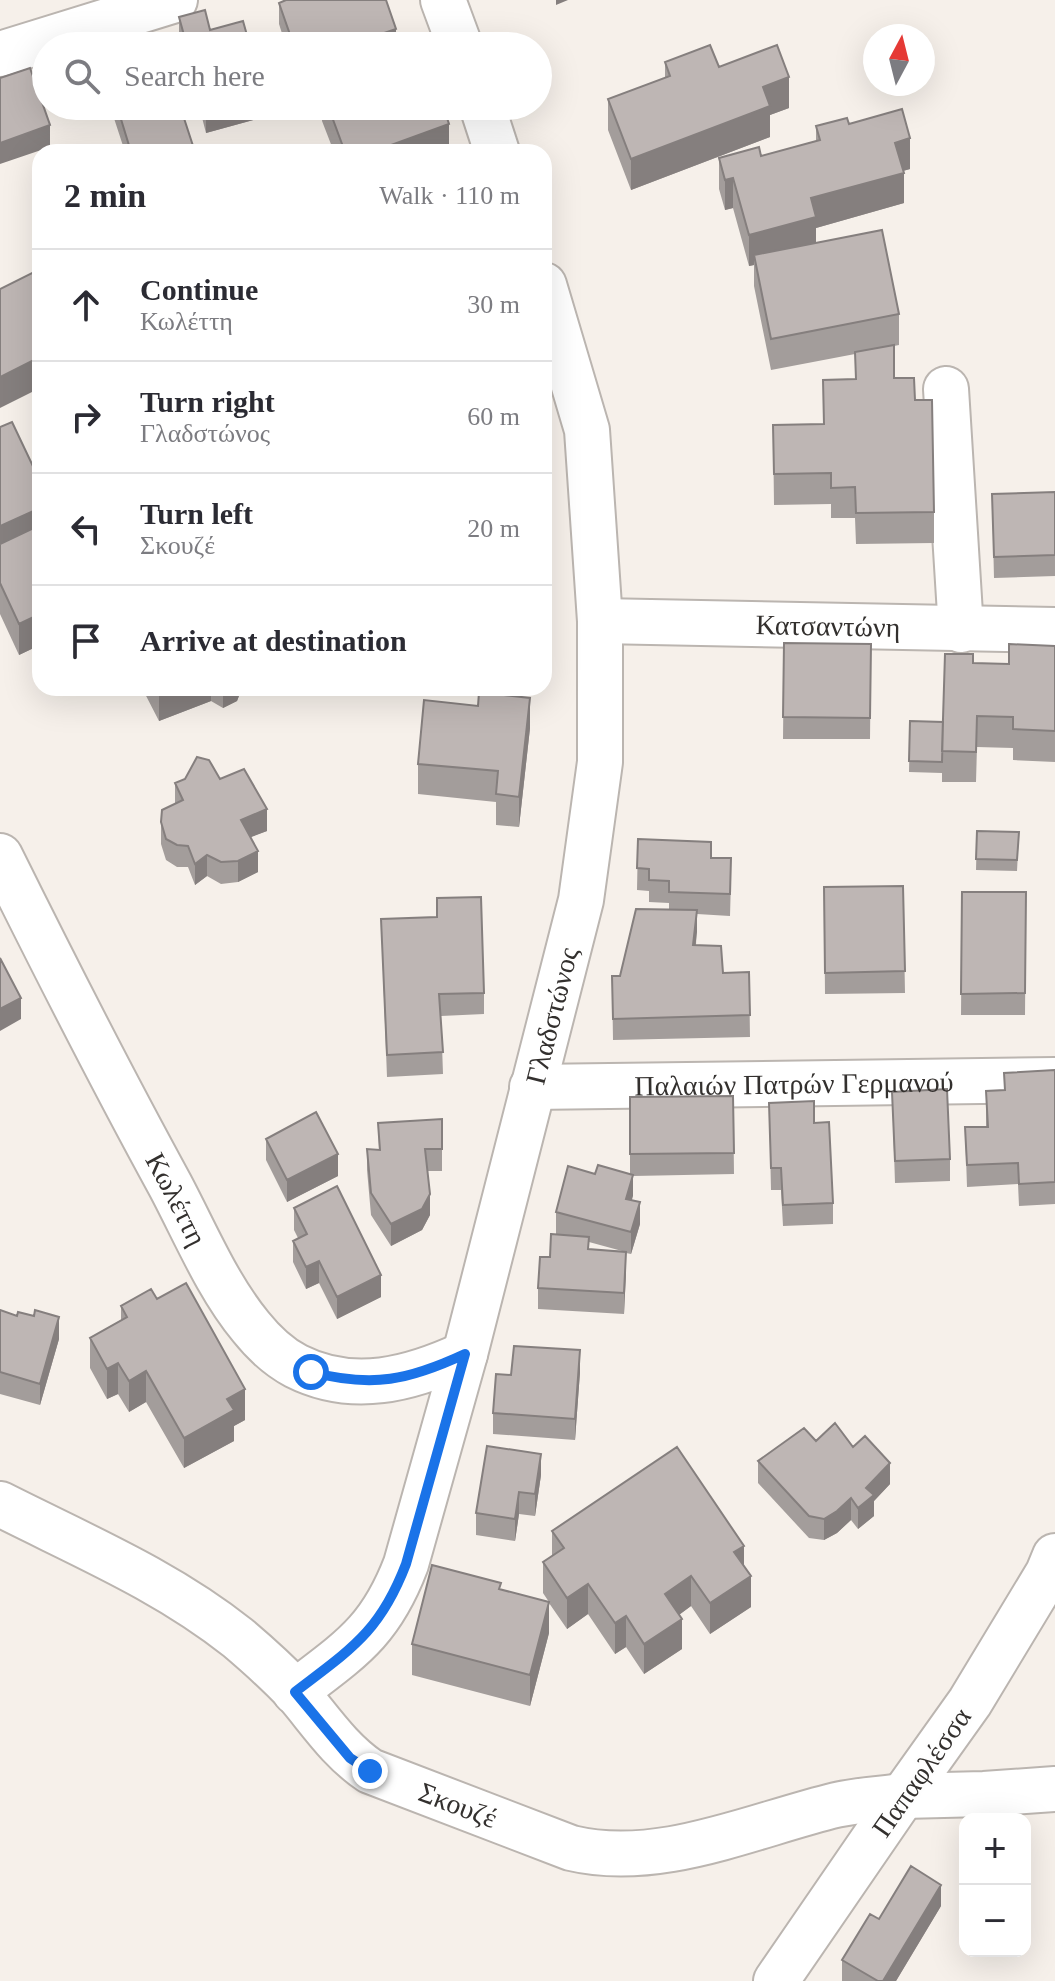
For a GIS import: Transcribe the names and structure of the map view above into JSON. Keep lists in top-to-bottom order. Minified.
{"streets":{"street":["Κατσαντώνη","Γλαδστώνος","Παλαιών Πατρών Γερμανού","Κωλέττη","Παπαφλέσσα","Σκουζέ"]},"crossings":[["Κατσαντώνη","Γλαδστώνος"],["Γλαδστώνος","Παλαιών Πατρών Γερμανού"],["Γλαδστώνος","Κωλέττη"],["Γλαδστώνος","Σκουζέ"],["Παπαφλέσσα","Σκουζέ"]],"north":"top","page":{"search":"Search here","heading":["2 min","Walk · 110 m"],"list":[["Continue","Κωλέττη","30 m"],["Turn right","Γλαδστώνος","60 m"],["Turn left","Σκουζέ","20 m"],"Arrive at destination"],"map_buttons":["+","−"]}}
